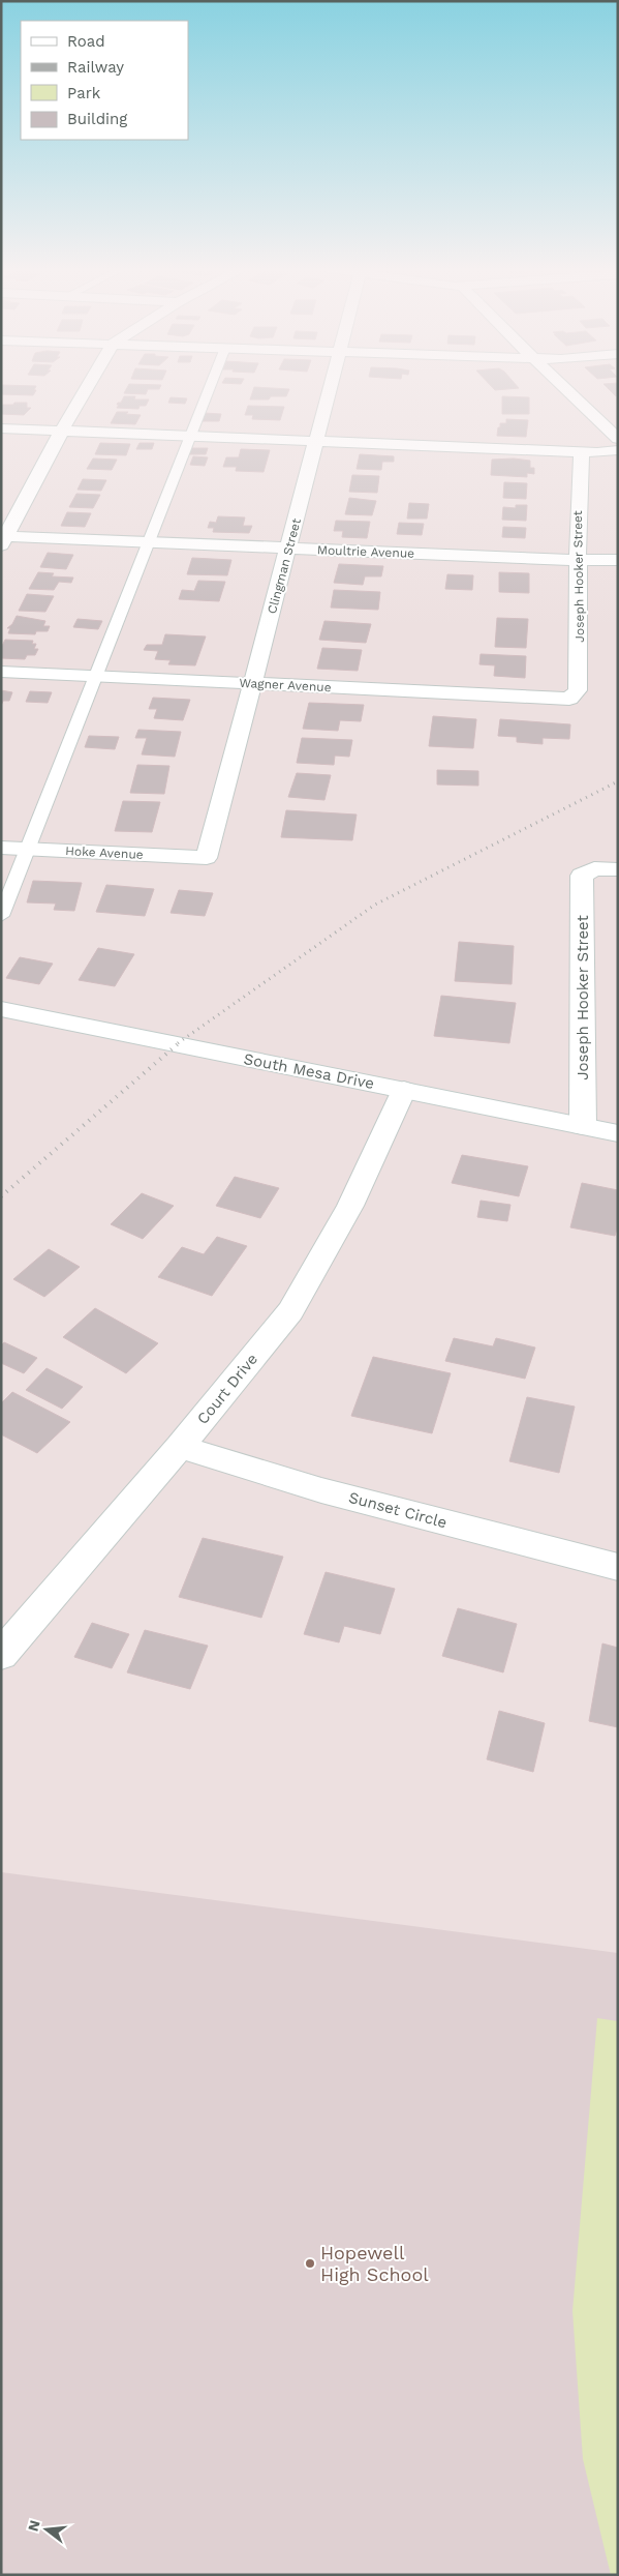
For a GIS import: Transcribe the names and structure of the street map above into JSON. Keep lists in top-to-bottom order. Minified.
{"streets":{"street":["Moultrie Avenue","Clingman Street","Joseph Hooker Street","Wagner Avenue","Hoke Avenue","South Mesa Drive","Court Drive","Sunset Circle"]},"crossings":[["Moultrie Avenue","Clingman Street"],["Moultrie Avenue","Joseph Hooker Street"],["Clingman Street","Wagner Avenue"],["Clingman Street","Hoke Avenue"],["Joseph Hooker Street","Wagner Avenue"],["Joseph Hooker Street","South Mesa Drive"],["South Mesa Drive","Court Drive"],["Court Drive","Sunset Circle"]],"places":["Hopewell High School"],"legend":["Road","Railway","Park","Building"],"north":"left"}
